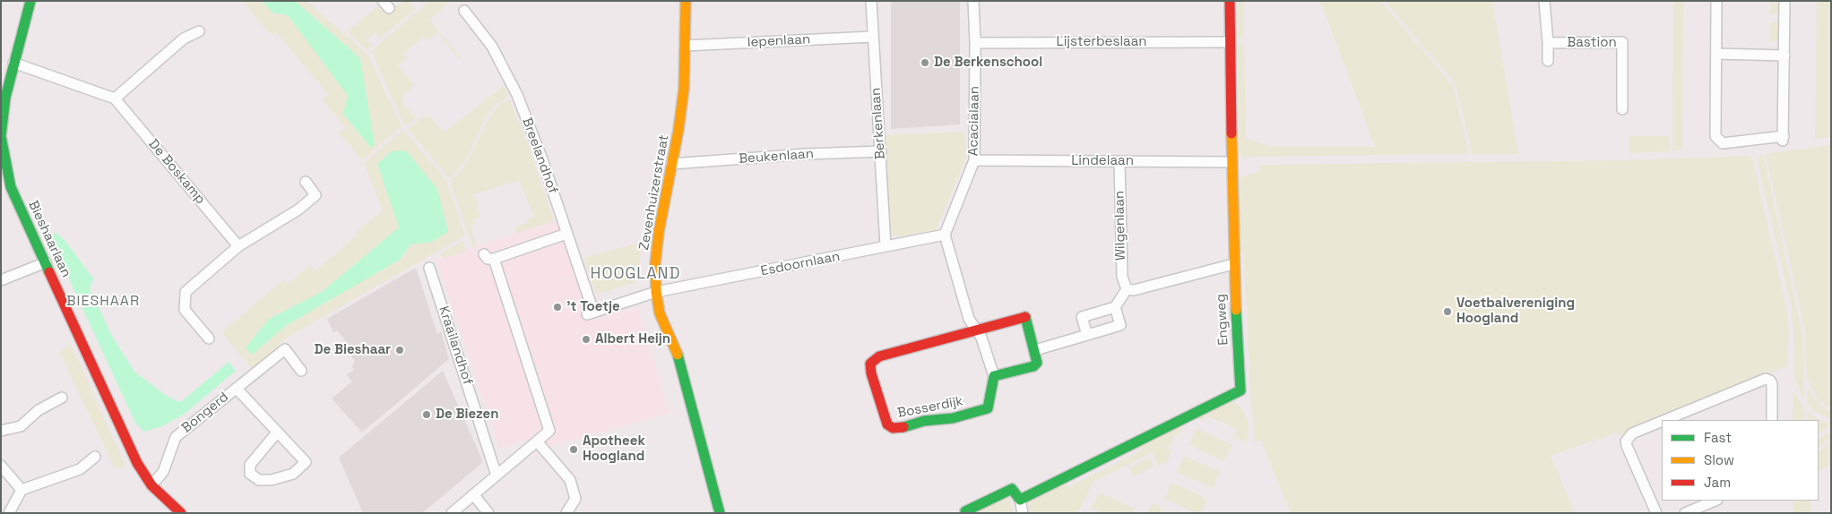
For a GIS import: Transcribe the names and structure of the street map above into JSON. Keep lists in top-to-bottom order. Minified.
{"streets":{"street":["Iepenlaan","Lijsterbeslaan","Bastion","Acacialaan","Berkenlaan","Breelandhof","Beukenlaan","Lindelaan","De Boskamp","Zevenhuizerstraat","Wilgenlaan","Bieshaarlaan","Esdoornlaan","Engweg","Kraailandhof","Bosserdijk","Bongerd"]},"crossings":[["Iepenlaan","Berkenlaan"],["Iepenlaan","Zevenhuizerstraat"],["Lijsterbeslaan","Acacialaan"],["Lijsterbeslaan","Engweg"],["Acacialaan","Lindelaan"],["Acacialaan","Esdoornlaan"],["Berkenlaan","Beukenlaan"],["Berkenlaan","Esdoornlaan"],["Breelandhof","Zevenhuizerstraat"],["Breelandhof","Esdoornlaan"],["Beukenlaan","Zevenhuizerstraat"],["Lindelaan","Wilgenlaan"],["Lindelaan","Engweg"],["Zevenhuizerstraat","Esdoornlaan"],["Bieshaarlaan","Bongerd"]],"districts":["HOOGLAND","BIESHAAR"],"places":["De Berkenschool","'t Toetje","Voetbalvereniging Hoogland","Albert Heijn","De Bieshaar","De Biezen","Apotheek Hoogland"],"legend":["Fast","Slow","Jam"]}
